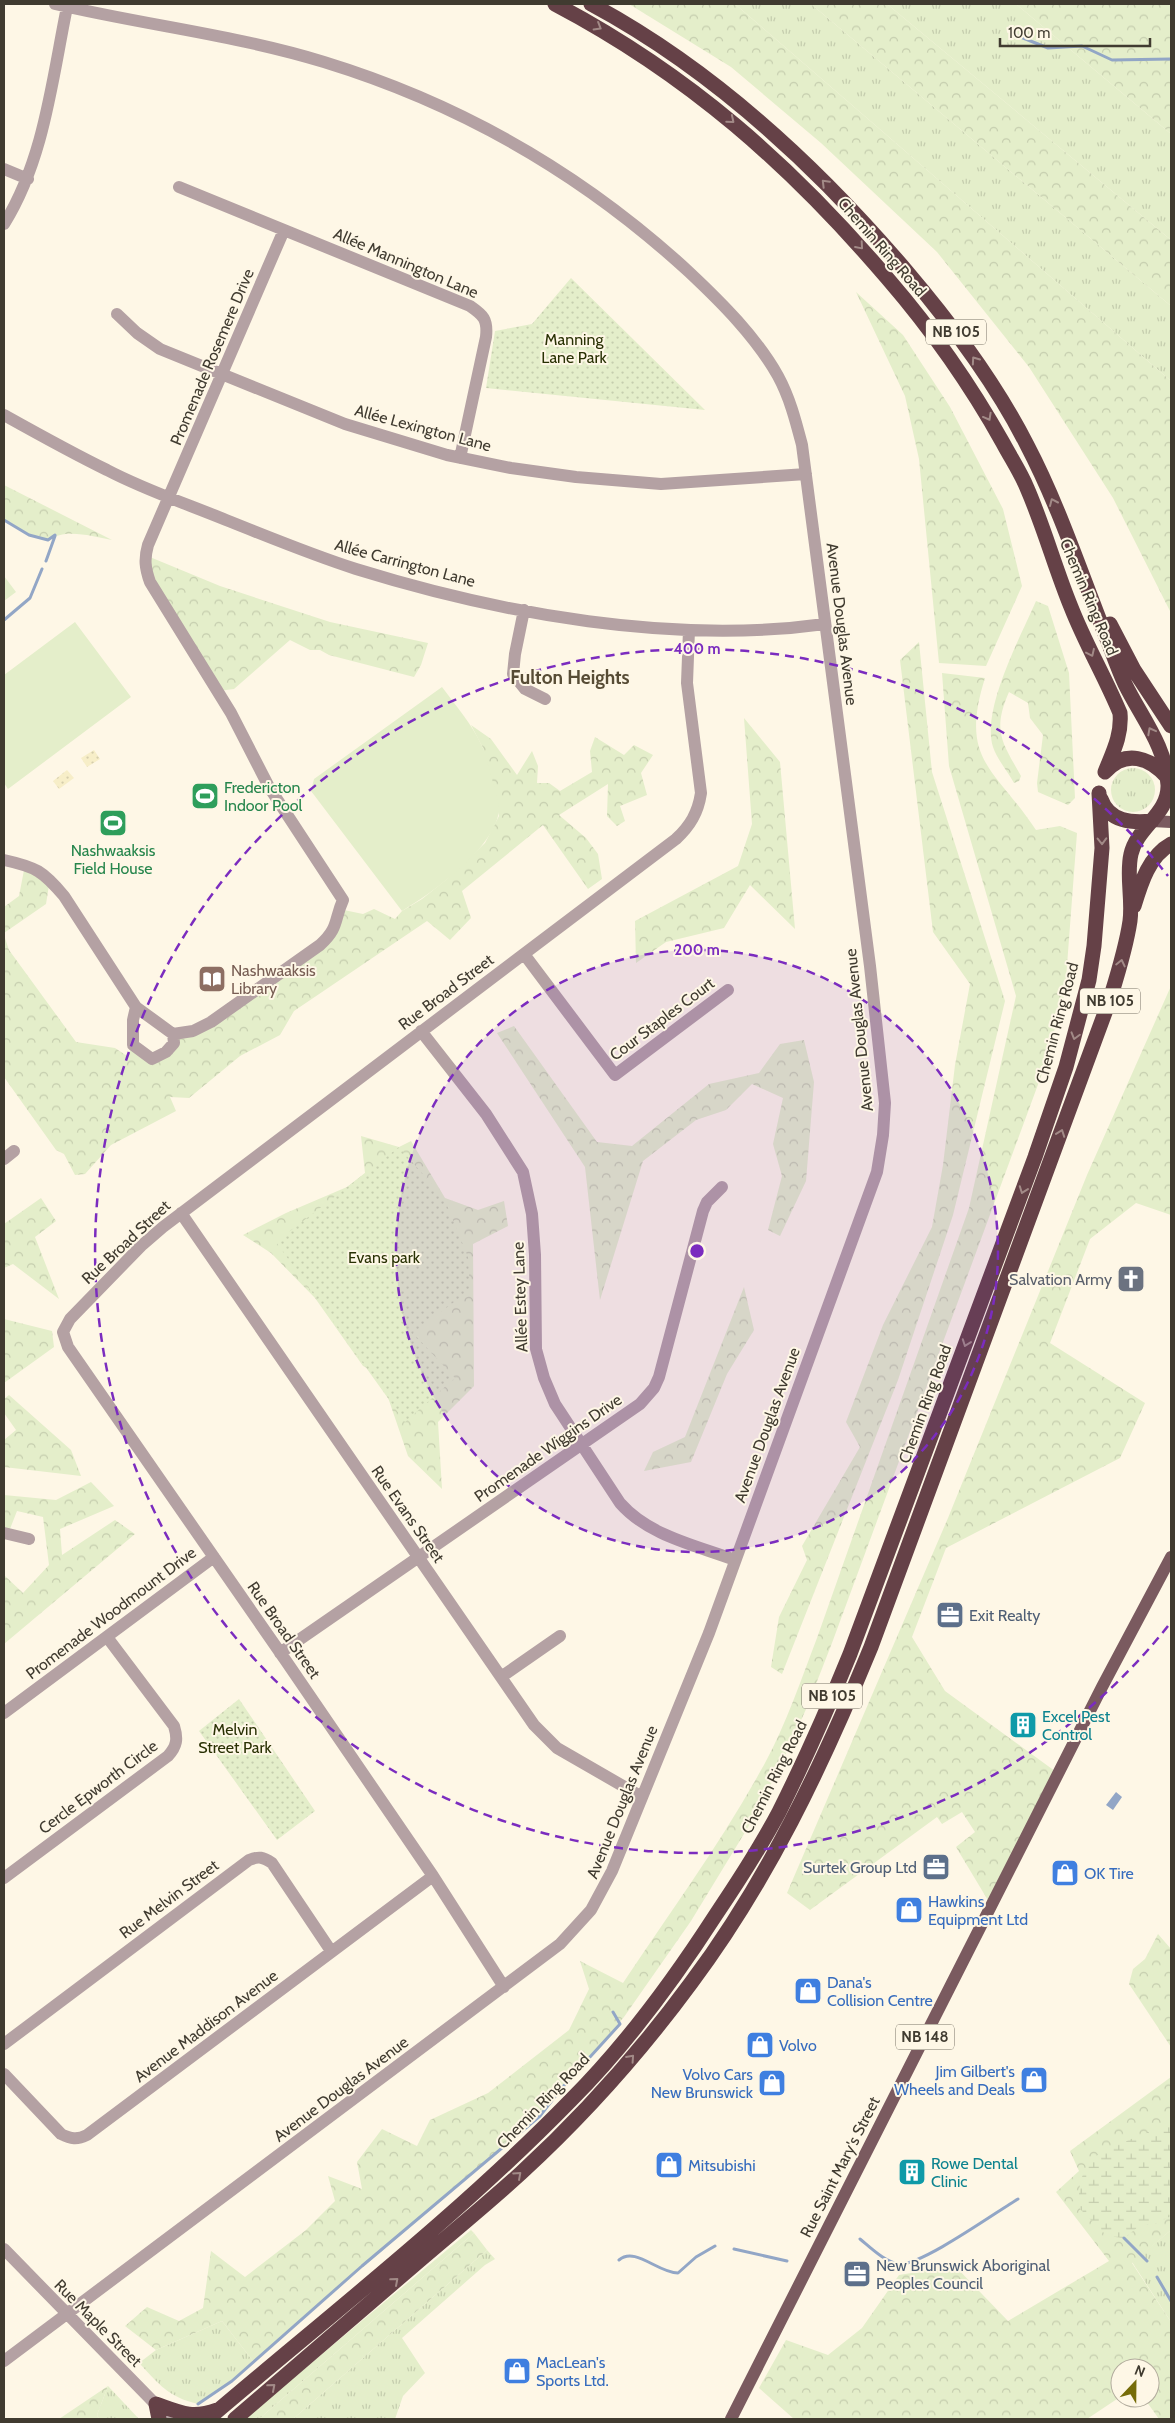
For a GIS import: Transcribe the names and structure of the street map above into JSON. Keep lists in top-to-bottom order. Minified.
{"streets":{"highway":["Chemin Ring Road","NB 105"],"main road":["NB 148","Rue Saint Mary's Street"],"street":["Allée Mannington Lane","Promenade Rosemere Drive","Allée Lexington Lane","Allée Carrington Lane","Avenue Douglas Avenue","Rue Broad Street","Cour Staples Court","Allée Estey Lane","Promenade Wiggins Drive","Rue Evans Street","Promenade Woodmount Drive","Cercle Epworth Circle","Rue Melvin Street","Avenue Maddison Avenue","Rue Maple Street"]},"crossings":[["Allée Mannington Lane","Promenade Rosemere Drive"],["Allée Mannington Lane","Allée Lexington Lane"],["Promenade Rosemere Drive","Allée Lexington Lane"],["Promenade Rosemere Drive","Allée Carrington Lane"],["Allée Lexington Lane","Avenue Douglas Avenue"],["Allée Carrington Lane","Avenue Douglas Avenue"],["Allée Carrington Lane","Rue Broad Street"],["Avenue Douglas Avenue","Rue Broad Street"],["Avenue Douglas Avenue","Allée Estey Lane"],["Avenue Douglas Avenue","Rue Evans Street"],["Avenue Douglas Avenue","Rue Maple Street"],["Rue Broad Street","Cour Staples Court"],["Rue Broad Street","Allée Estey Lane"],["Rue Broad Street","Promenade Wiggins Drive"],["Rue Broad Street","Rue Evans Street"],["Rue Broad Street","Promenade Woodmount Drive"],["Rue Broad Street","Avenue Maddison Avenue"],["Allée Estey Lane","Promenade Wiggins Drive"],["Promenade Wiggins Drive","Rue Evans Street"],["Promenade Woodmount Drive","Cercle Epworth Circle"],["Rue Melvin Street","Avenue Maddison Avenue"]],"districts":["Fulton Heights"],"parks":["Manning Lane Park","Evans park","Melvin Street Park"],"places":{"sports":["Fredericton Indoor Pool","Nashwaaksis Field House"],"library":["Nashwaaksis Library"],"church":["Salvation Army"],"office":["Exit Realty","Surtek Group Ltd","New Brunswick Aboriginal Peoples Council"],"building":["Excel Pest Control","Rowe Dental Clinic"],"shop":["OK Tire","Hawkins Equipment Ltd","Dana's Collision Centre","Volvo","Jim Gilbert's Wheels and Deals","Volvo Cars New Brunswick","Mitsubishi","MacLean's Sports Ltd."]},"scale_bar":"100 m","north":"top","rings":["400 m","200 m"]}
